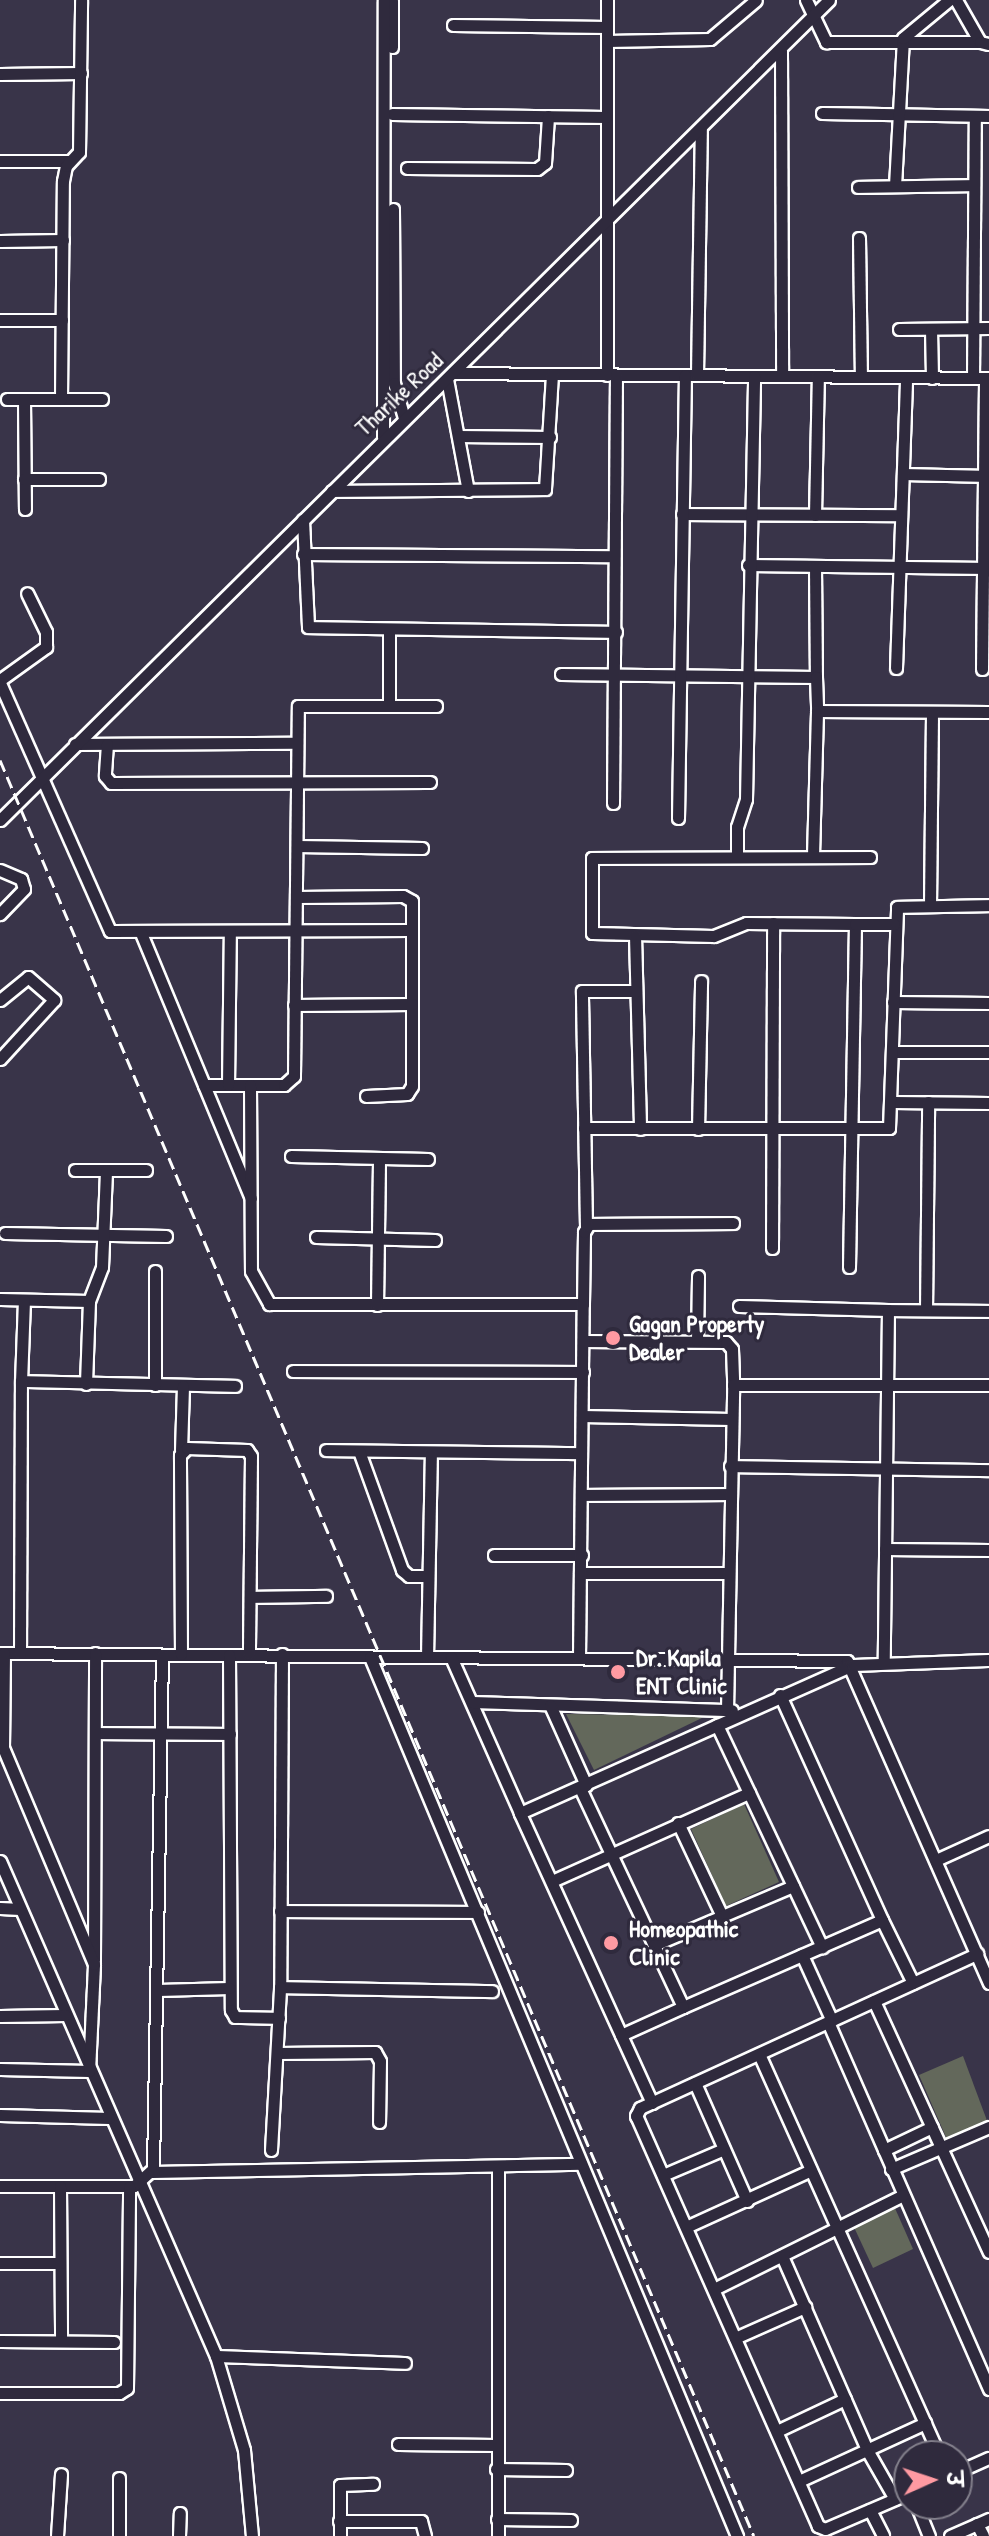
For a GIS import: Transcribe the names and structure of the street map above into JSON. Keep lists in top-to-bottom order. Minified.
{"streets":{"street":["Tharike Road"]},"places":["Gagan Property Dealer","Dr. Kapila ENT Clinic","Homeopathic Clinic"],"north":"right"}
